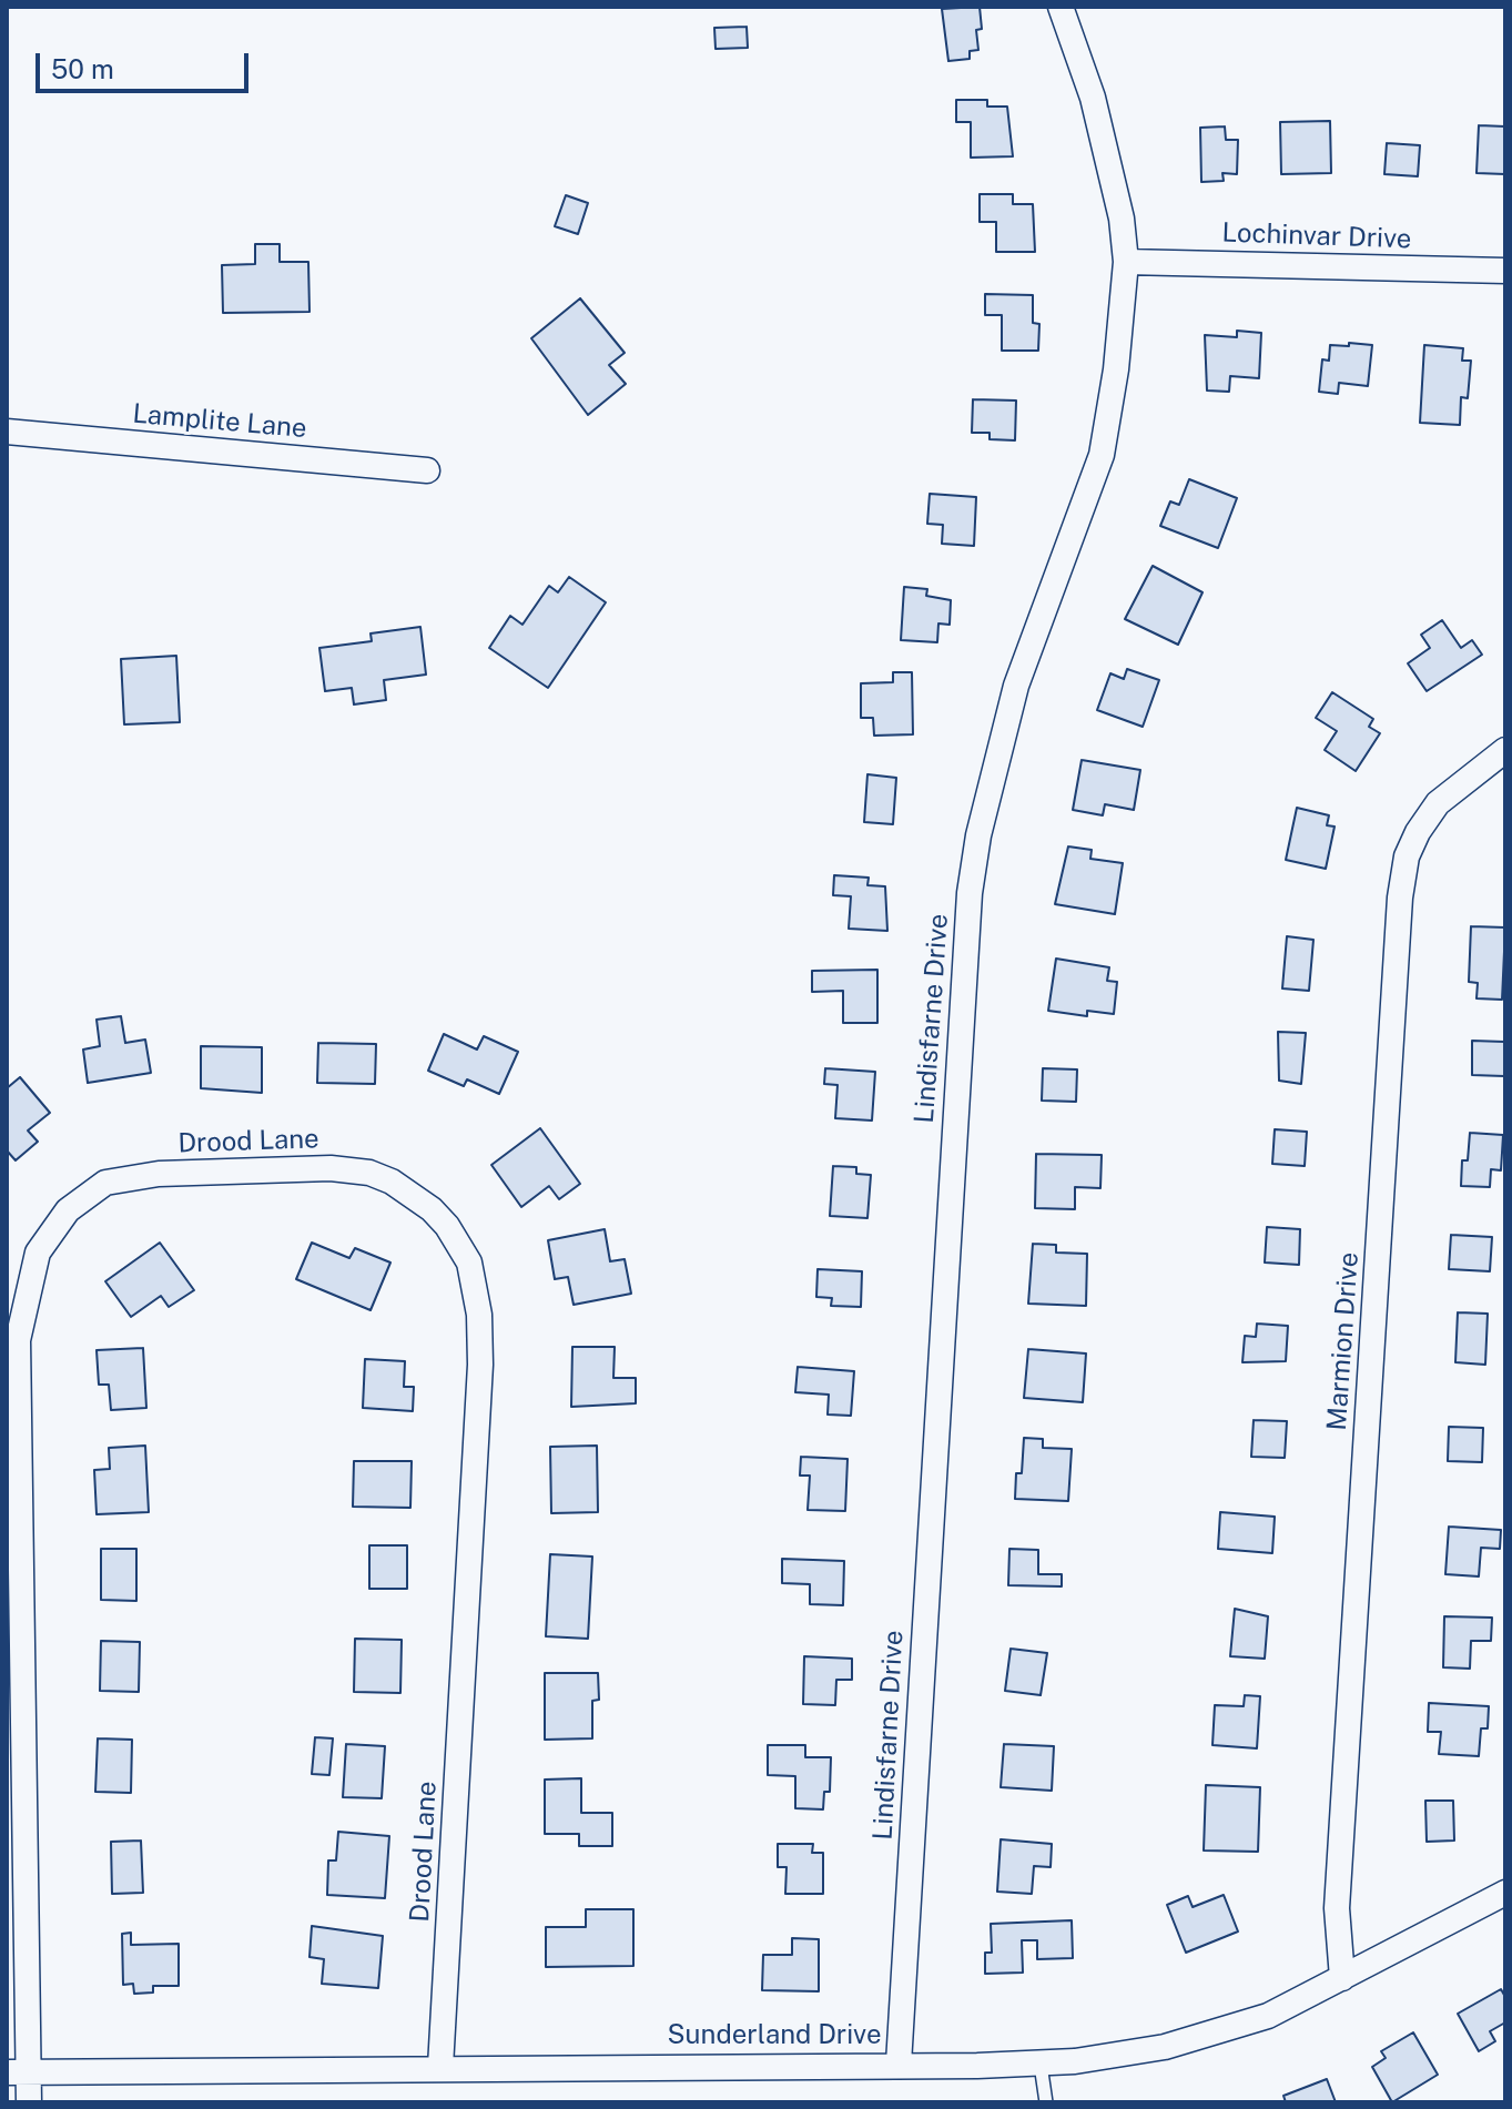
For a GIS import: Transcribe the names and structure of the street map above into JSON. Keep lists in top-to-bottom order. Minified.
{"streets":{"street":["Lochinvar Drive","Lamplite Lane","Lindisfarne Drive","Drood Lane","Marmion Drive","Sunderland Drive"]},"crossings":[["Lochinvar Drive","Lindisfarne Drive"],["Lindisfarne Drive","Sunderland Drive"],["Drood Lane","Sunderland Drive"],["Marmion Drive","Sunderland Drive"]],"scale_bar":"50 m"}
